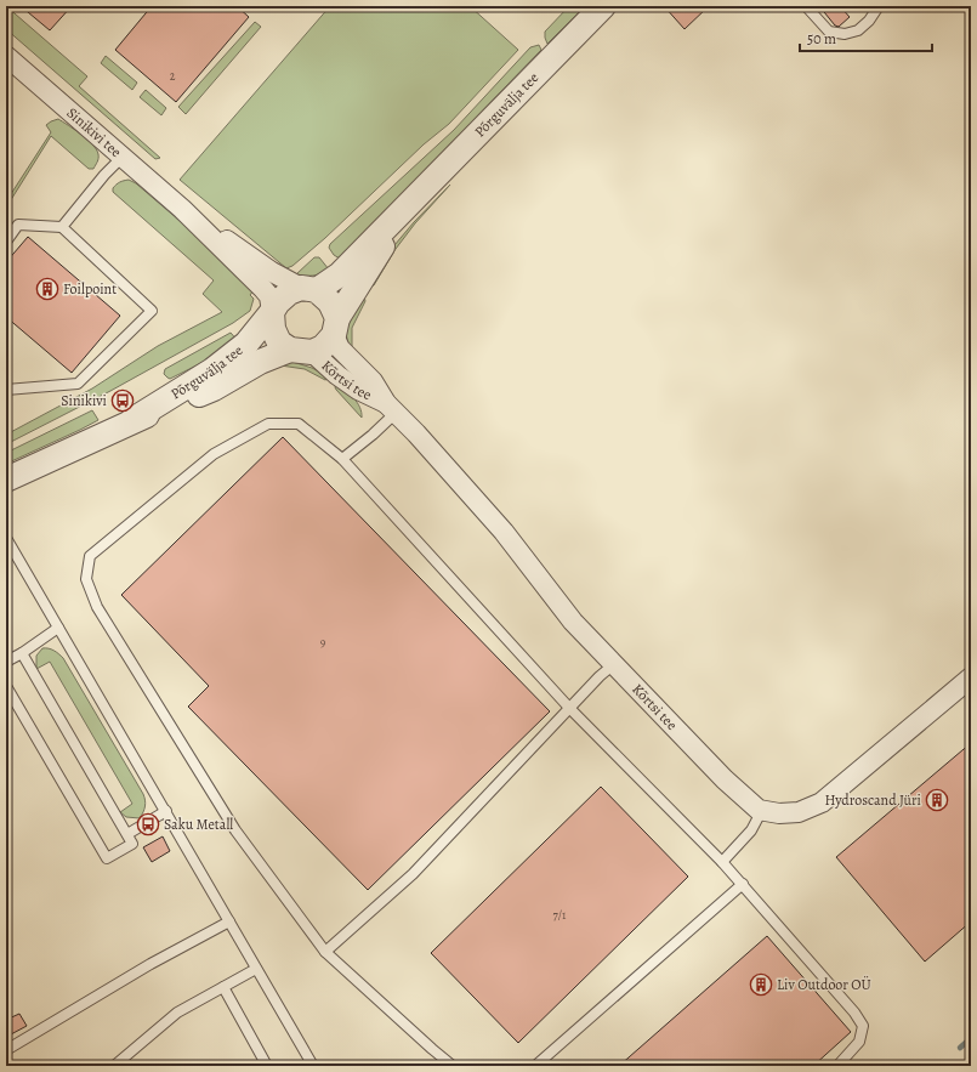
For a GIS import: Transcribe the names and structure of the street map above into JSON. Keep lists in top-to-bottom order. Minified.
{"streets":{"street":["Põrguvälja tee","Sinikivi tee","Kõrtsi tee"]},"crossings":[["Põrguvälja tee","Sinikivi tee"],["Põrguvälja tee","Kõrtsi tee"],["Sinikivi tee","Kõrtsi tee"]],"places":{"building":["Foilpoint","Hydroscand Jüri","Liv Outdoor OÜ"],"bus stop":["Sinikivi","Saku Metall"]},"house_numbers":["2","9","7/1"],"scale_bar":"50 m"}
